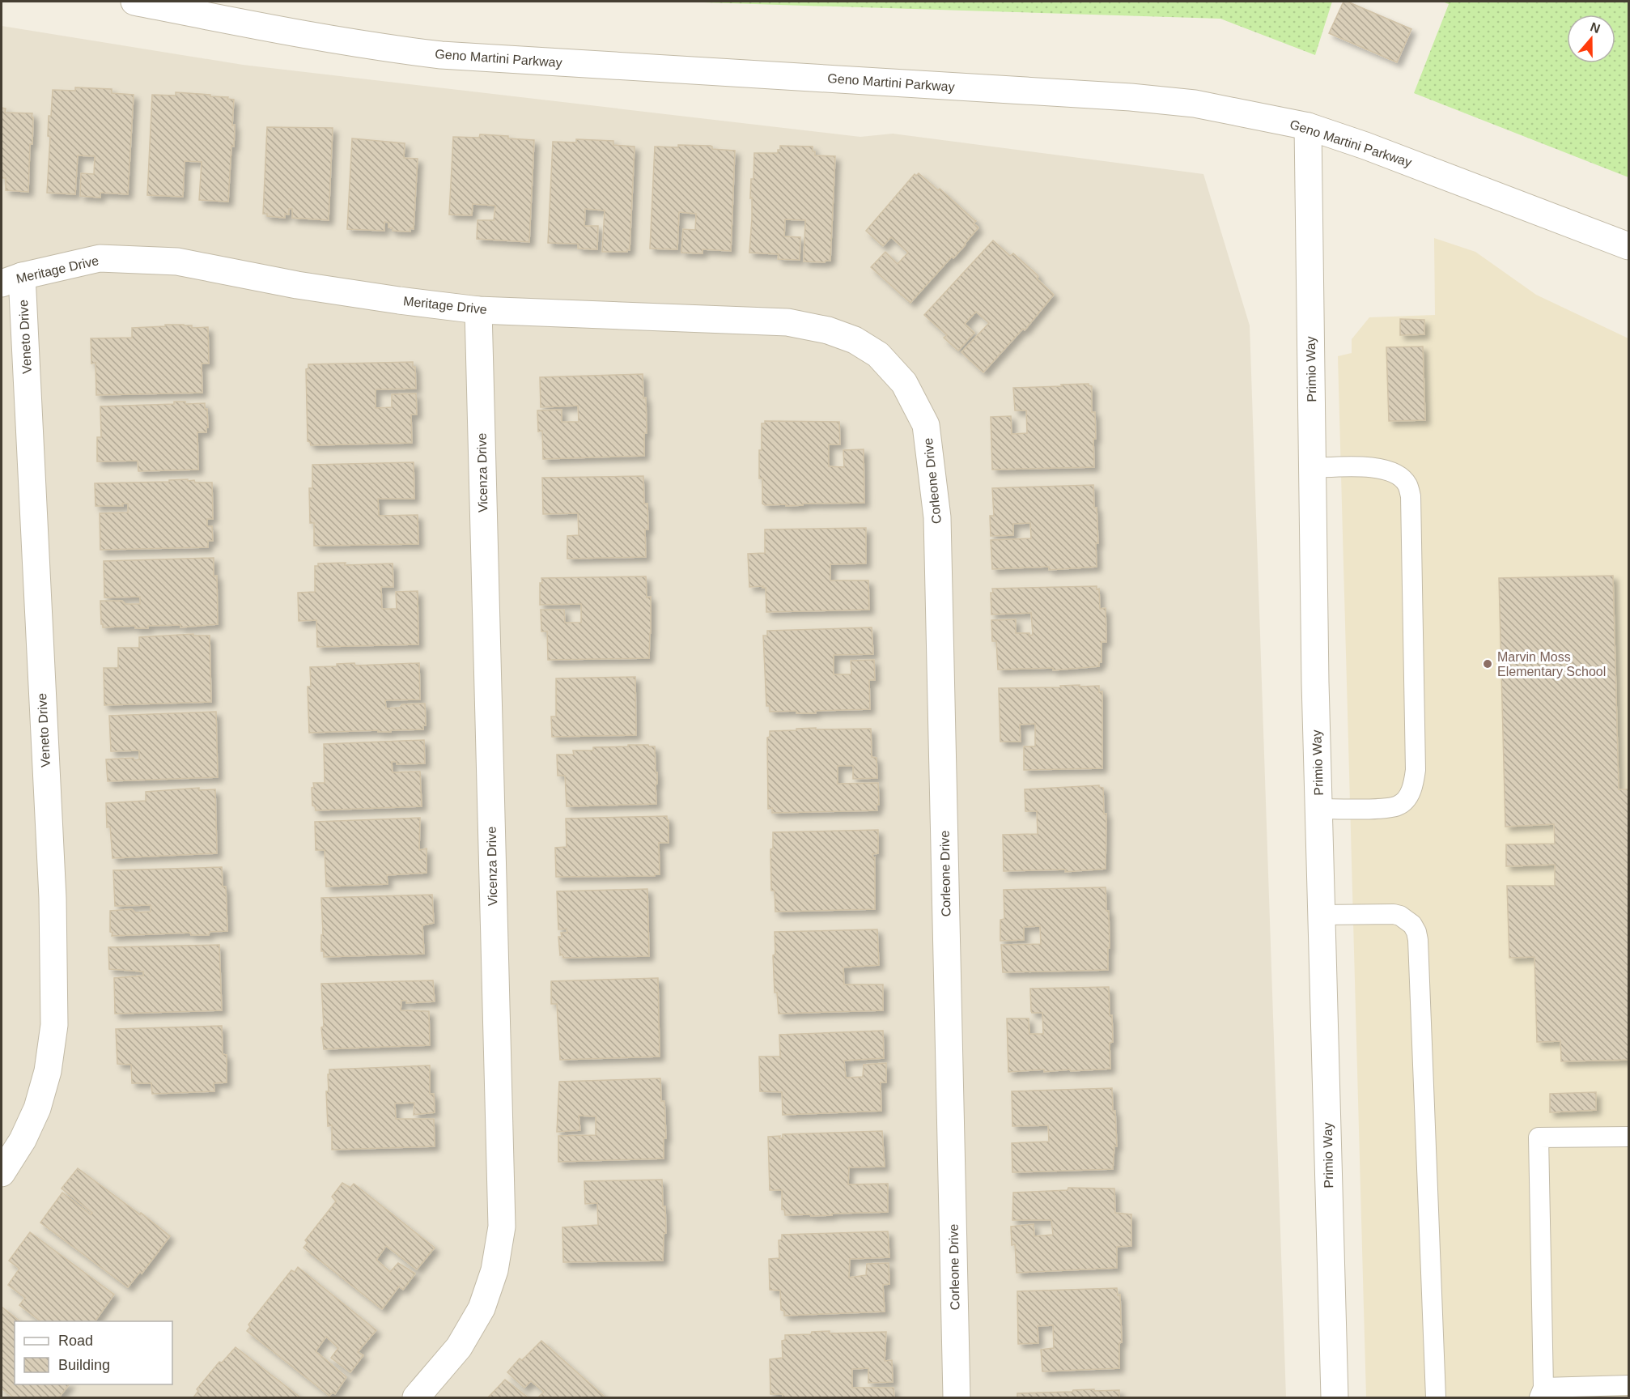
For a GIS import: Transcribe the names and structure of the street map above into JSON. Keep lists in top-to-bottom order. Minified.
{"streets":{"street":["Geno Martini Parkway","Meritage Drive","Veneto Drive","Primio Way","Vicenza Drive","Corleone Drive"]},"crossings":[["Geno Martini Parkway","Primio Way"],["Meritage Drive","Veneto Drive"],["Meritage Drive","Vicenza Drive"],["Meritage Drive","Corleone Drive"]],"places":["Marvin Moss Elementary School"],"legend":["Road","Building"],"north":"top"}
